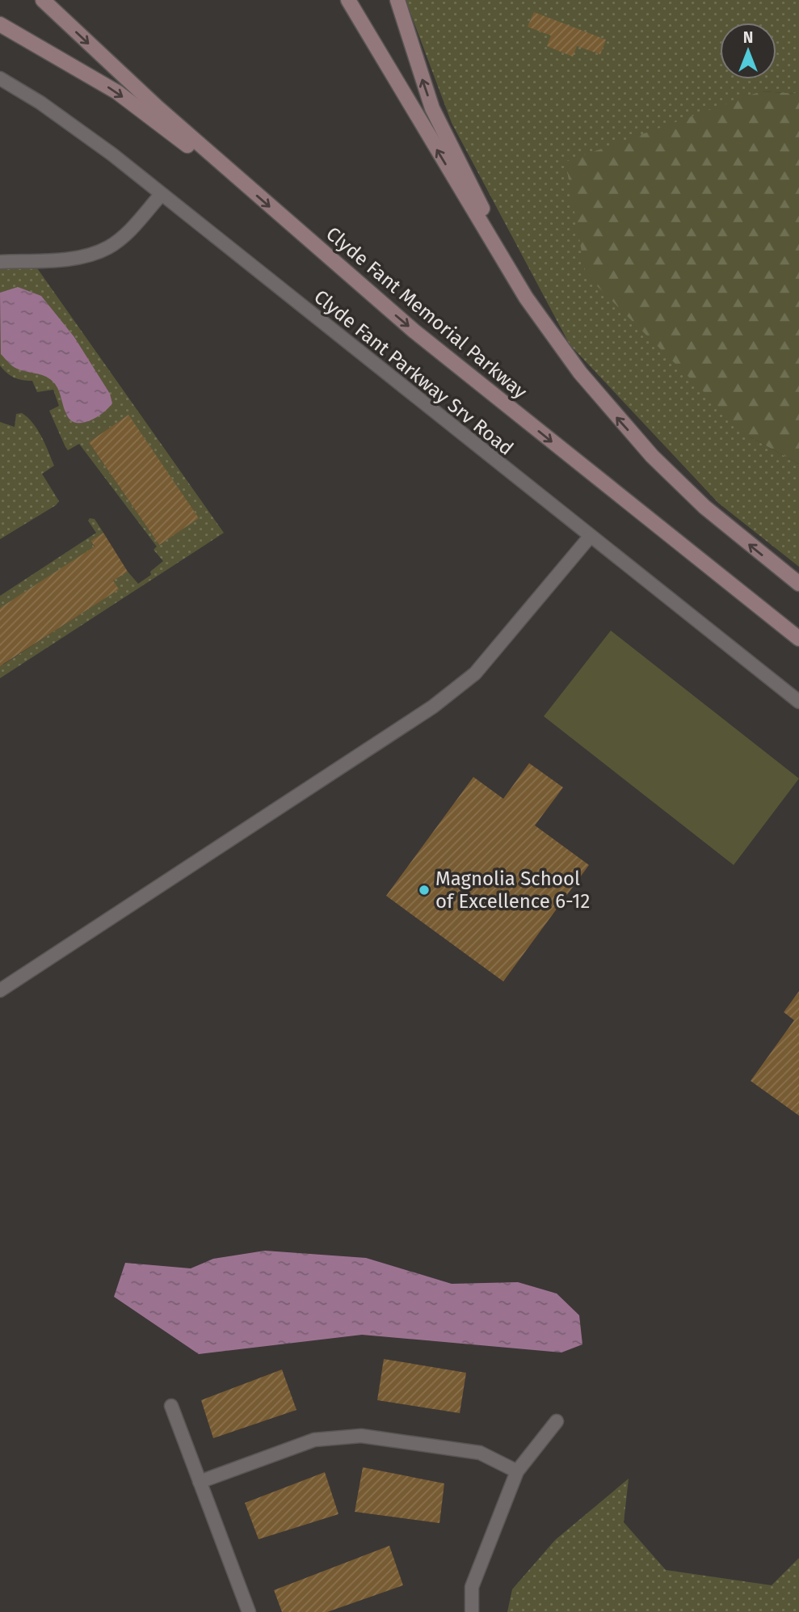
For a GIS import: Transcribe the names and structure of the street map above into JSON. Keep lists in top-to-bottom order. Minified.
{"streets":{"main road":["Clyde Fant Memorial Parkway"],"street":["Clyde Fant Parkway Srv Road"]},"places":["Magnolia School of Excellence 6-12"],"north":"top"}
